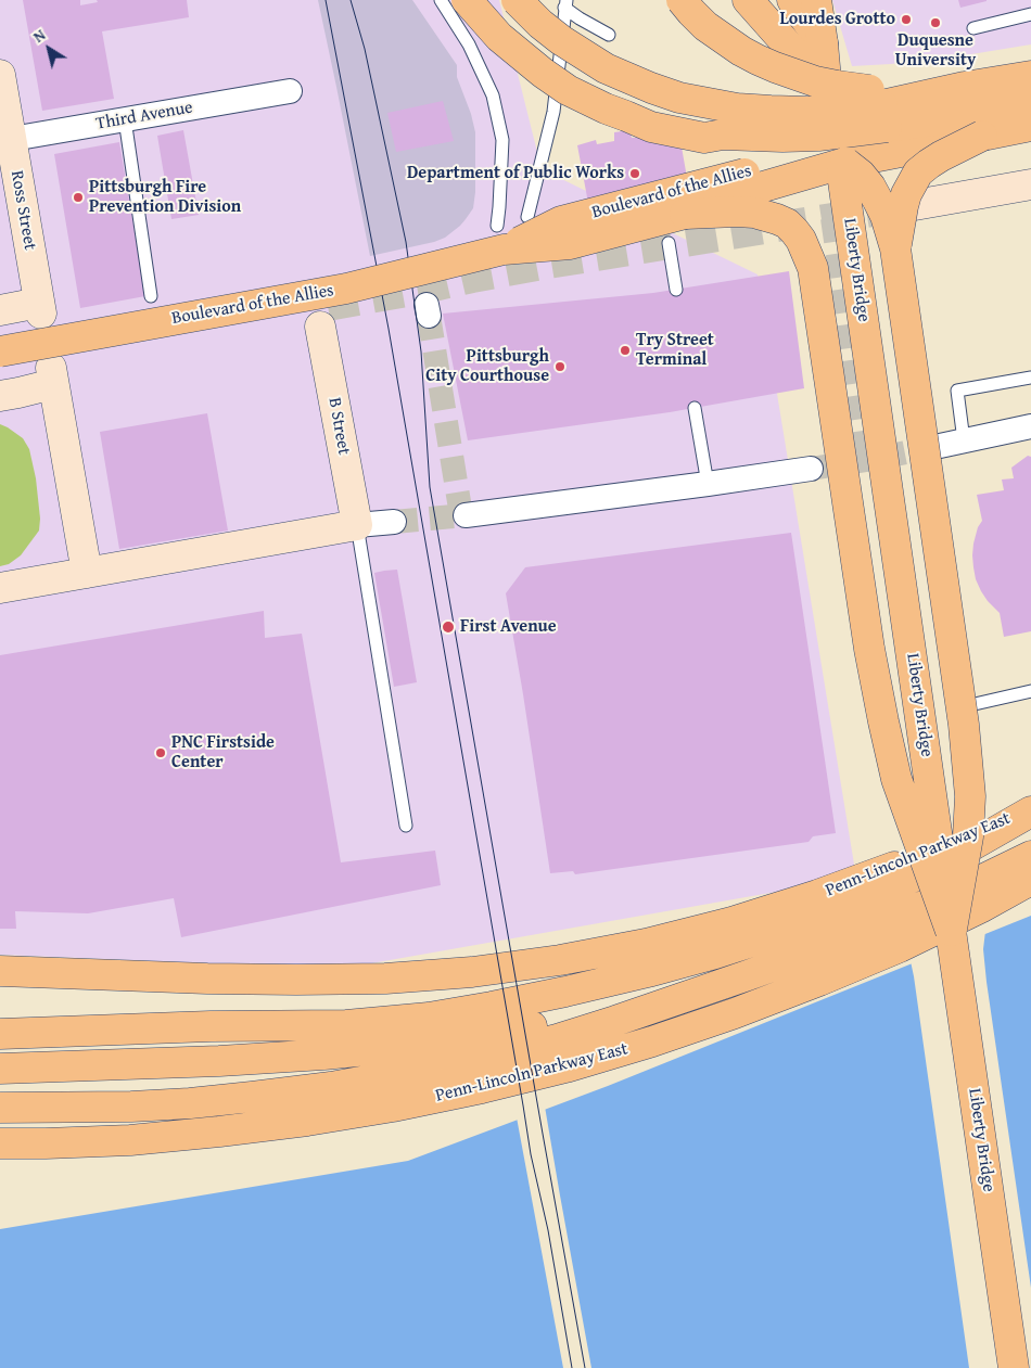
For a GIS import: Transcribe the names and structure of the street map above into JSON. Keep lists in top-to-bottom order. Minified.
{"streets":{"main road":["Boulevard of the Allies","Ross Street","Liberty Bridge","B Street","Penn-Lincoln Parkway East"],"street":["Third Avenue"]},"crossings":[["Third Avenue","Ross Street"],["Boulevard of the Allies","Liberty Bridge"]],"places":["Lourdes Grotto","Duquesne University","Department of Public Works","Pittsburgh Fire Prevention Division","Try Street Terminal","Pittsburgh City Courthouse","First Avenue","PNC Firstside Center"],"north":"top left"}
